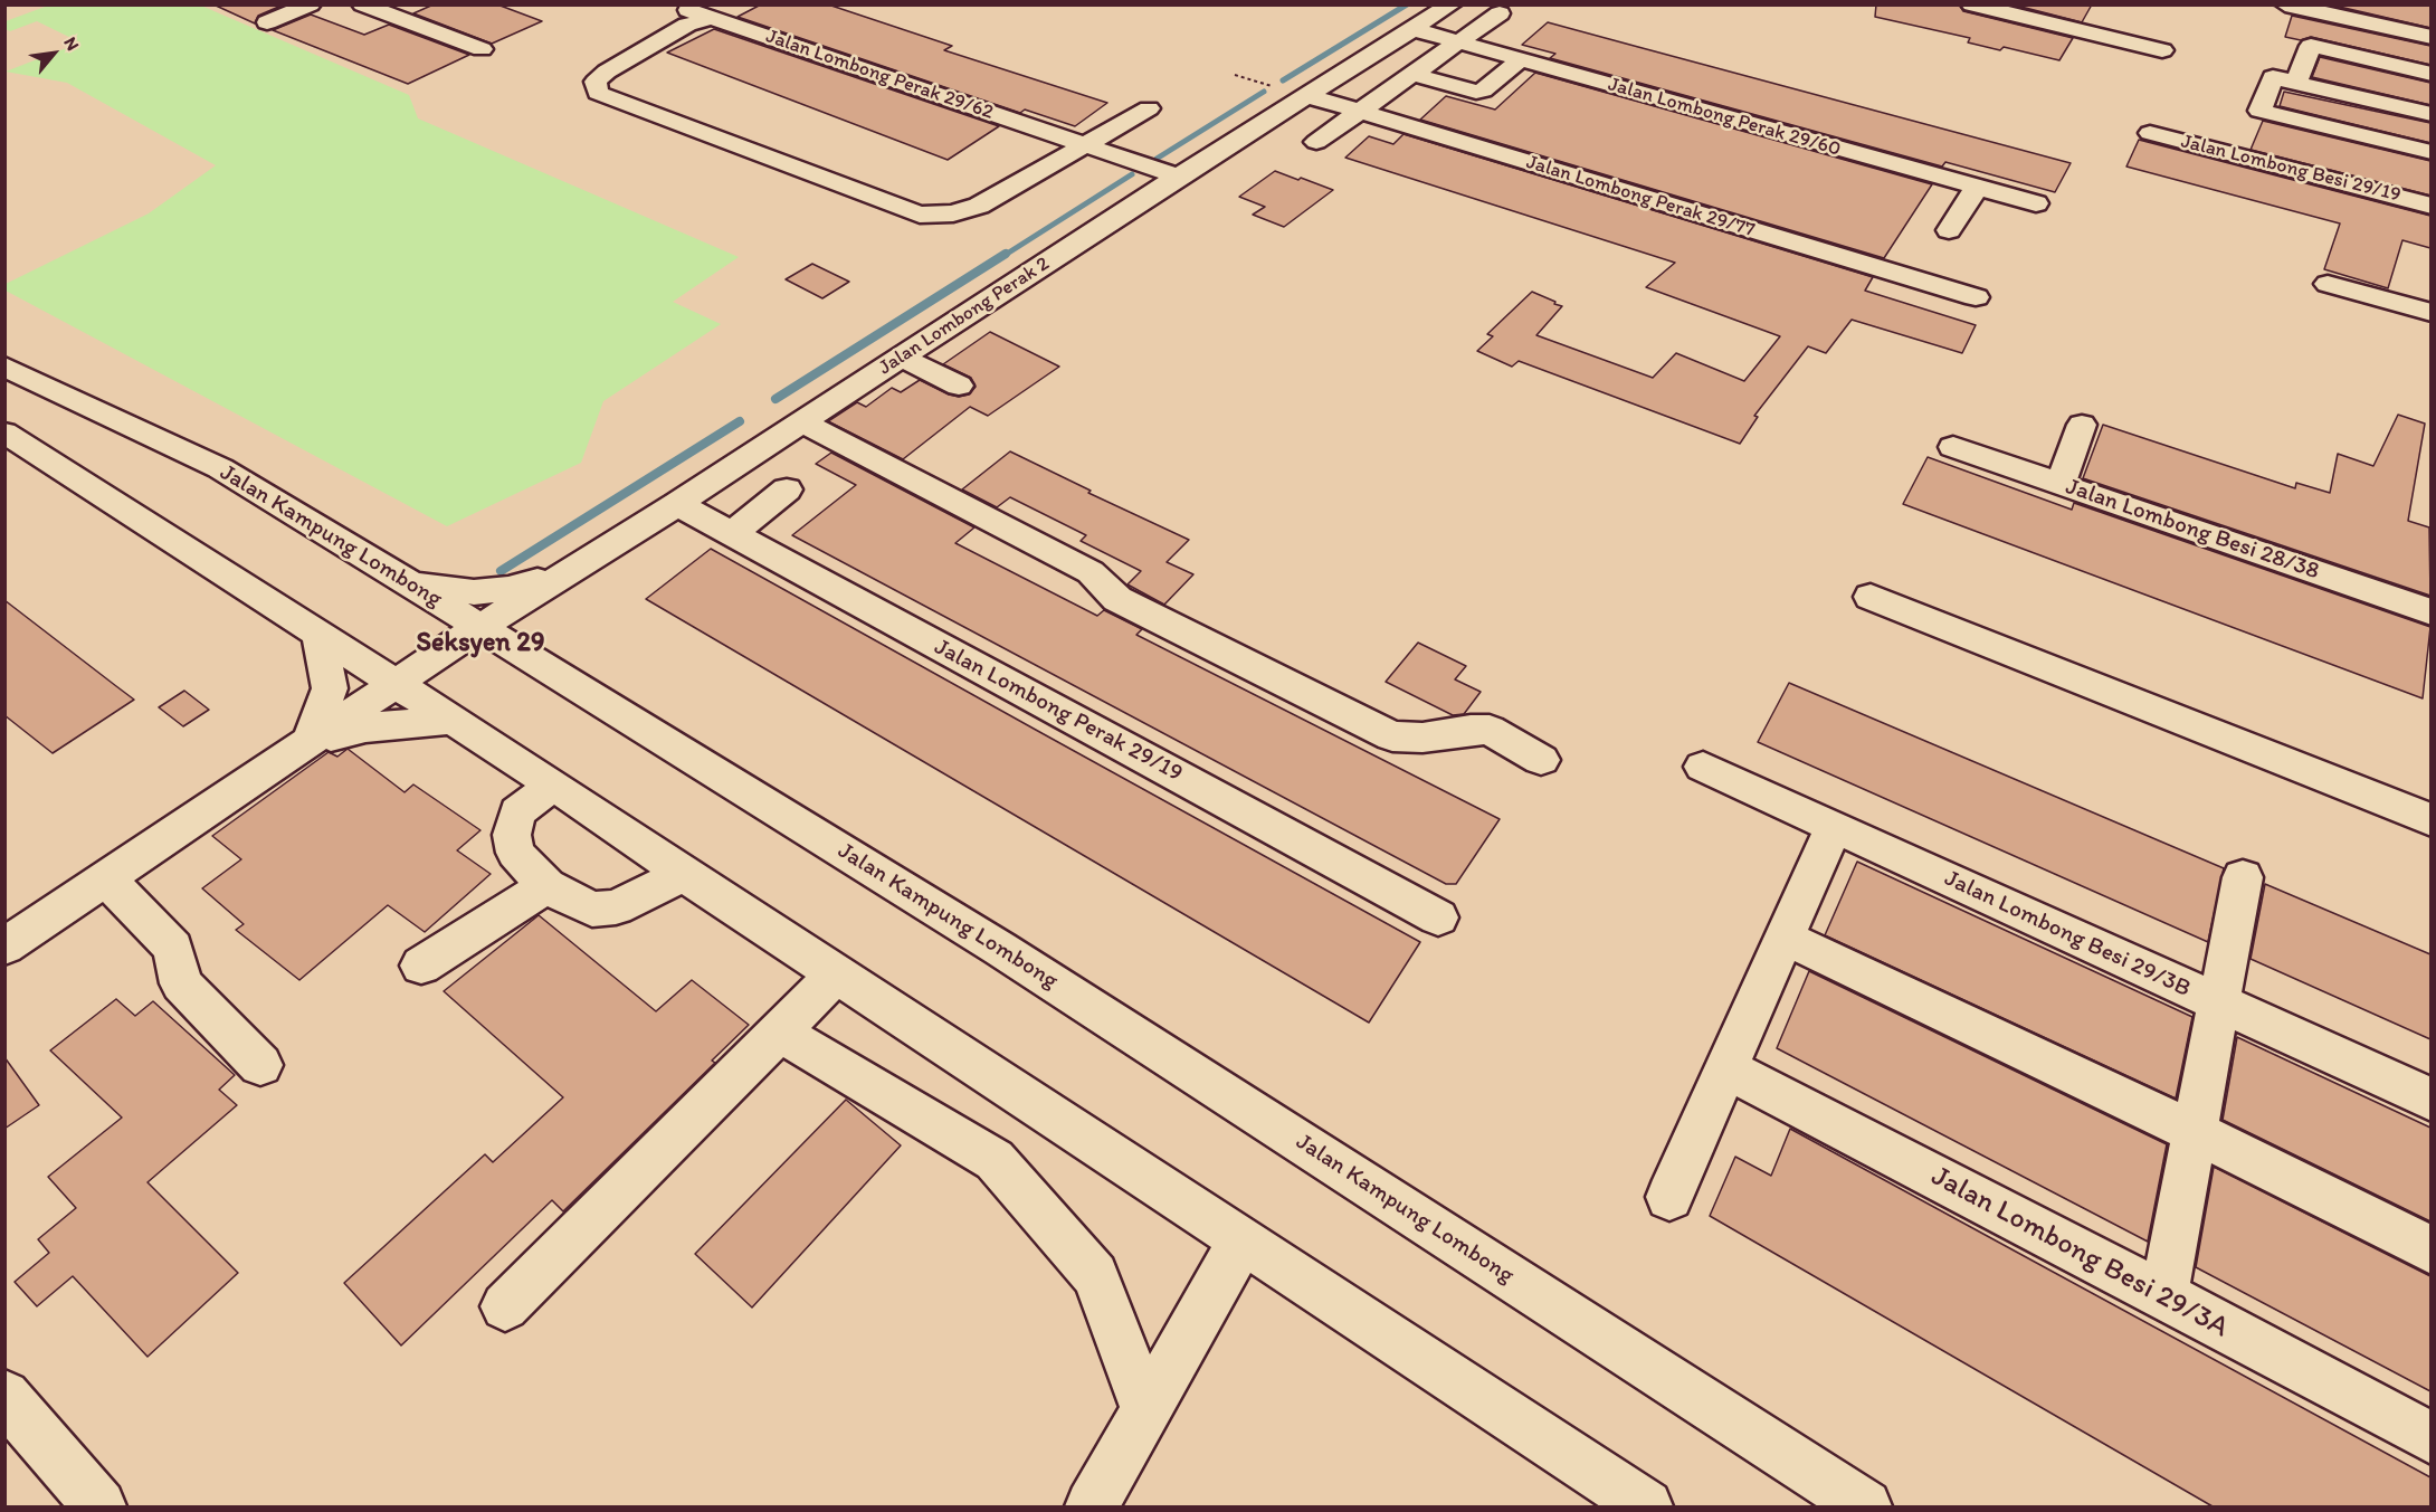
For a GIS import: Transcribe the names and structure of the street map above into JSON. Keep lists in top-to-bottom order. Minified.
{"streets":{"street":["Jalan Lombong Perak 29/62","Jalan Lombong Perak 29/60","Jalan Lombong Besi 29/19","Jalan Lombong Perak 29/77","Jalan Lombong Perak 2","Jalan Lombong Besi 28/38","Jalan Kampung Lombong","Jalan Lombong Perak 29/19","Jalan Lombong Besi 29/3B","Jalan Lombong Besi 29/3A"]},"crossings":[["Jalan Lombong Perak 29/62","Jalan Lombong Perak 2"],["Jalan Lombong Perak 29/60","Jalan Lombong Perak 2"],["Jalan Lombong Perak 29/77","Jalan Lombong Perak 2"],["Jalan Lombong Perak 2","Jalan Kampung Lombong"],["Jalan Lombong Perak 2","Jalan Lombong Perak 29/19"]],"districts":["Seksyen 29"],"north":"top right"}
